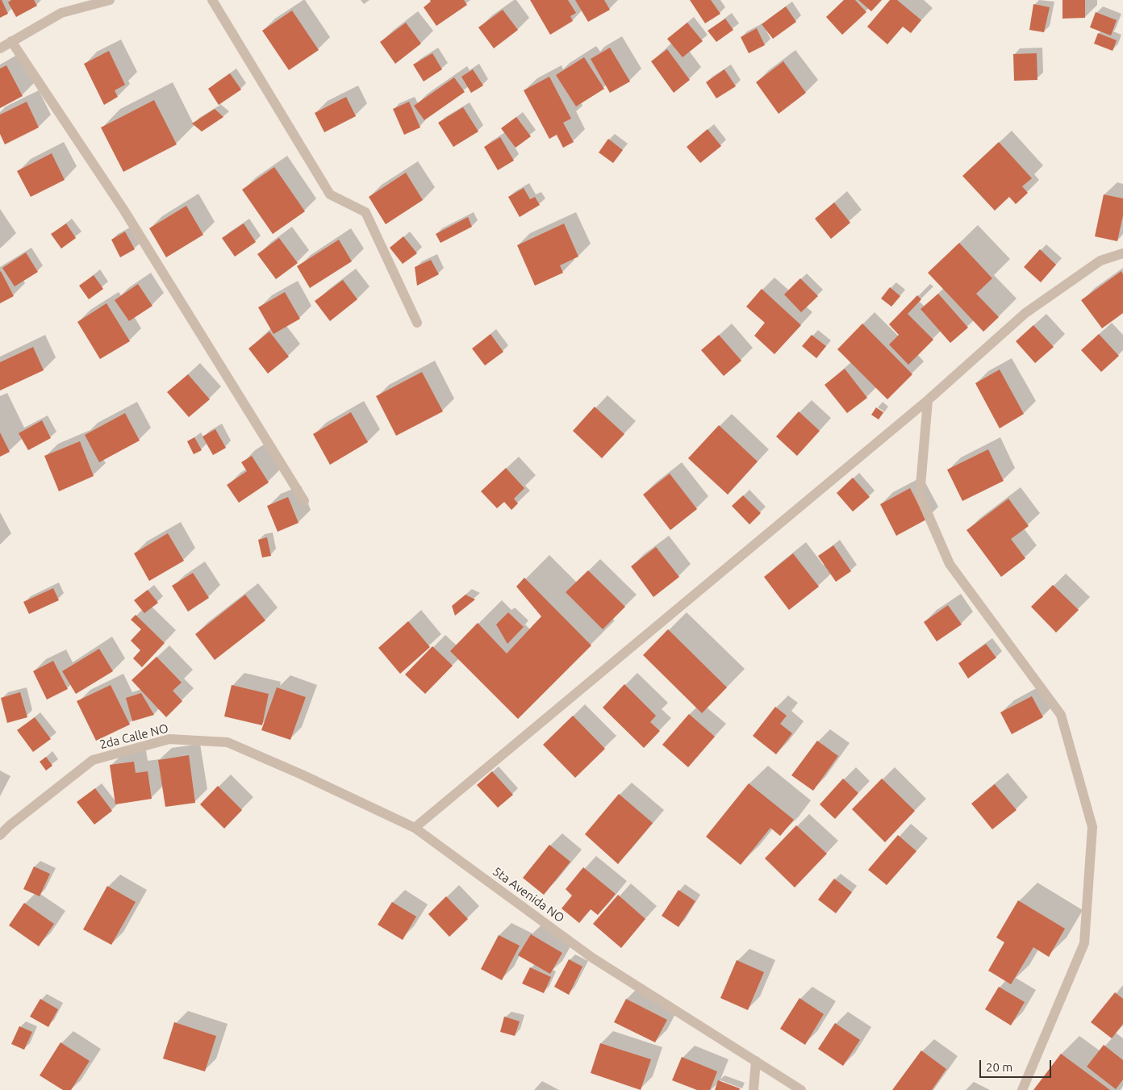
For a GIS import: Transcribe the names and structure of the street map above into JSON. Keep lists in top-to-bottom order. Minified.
{"streets":{"street":["2da Calle NO","5ta Avenida NO"]},"crossings":[["2da Calle NO","5ta Avenida NO"]],"scale_bar":"20 m"}
